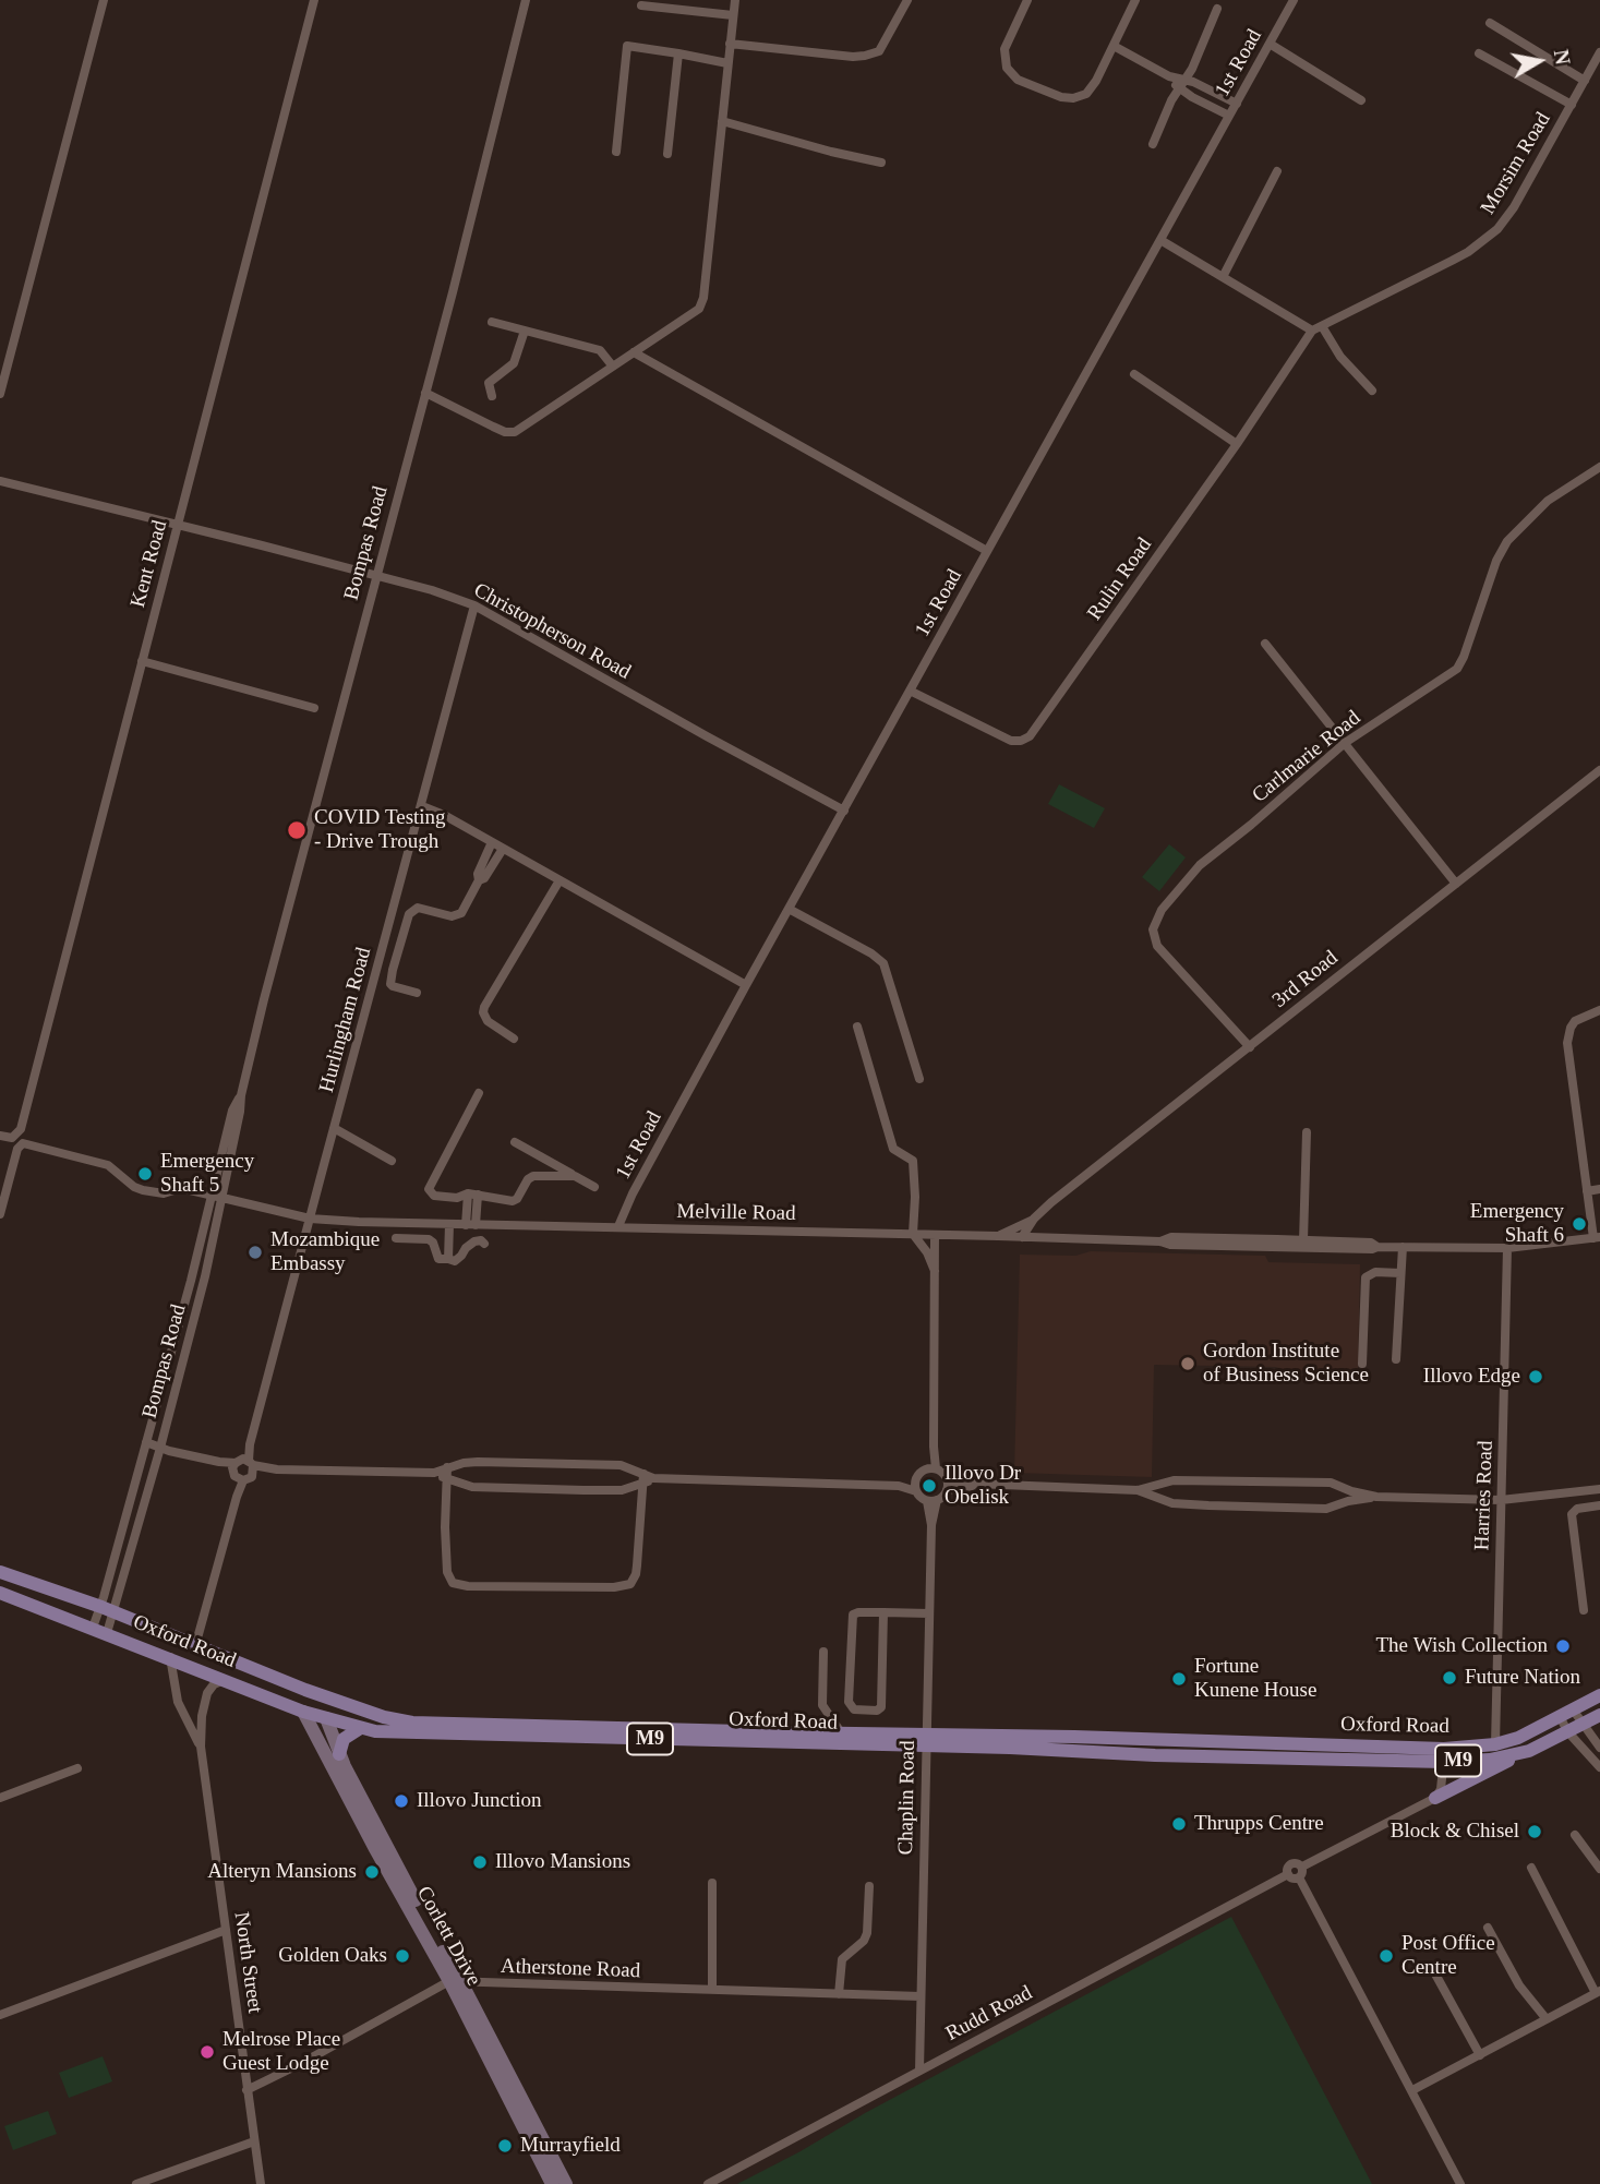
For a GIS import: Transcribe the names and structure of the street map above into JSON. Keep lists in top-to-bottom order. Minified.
{"streets":{"main road":["Oxford Road","M9","Corlett Drive"],"street":["1st Road","Morsim Road","Bompas Road","Kent Road","Rulin Road","Christopherson Road","Carlmarie Road","3rd Road","Hurlingham Road","Melville Road","Harries Road","Chaplin Road","North Street","Atherstone Road","Rudd Road"]},"crossings":[["1st Road","Rulin Road"],["1st Road","Christopherson Road"],["1st Road","Melville Road"],["Morsim Road","Rulin Road"],["Bompas Road","Christopherson Road"],["Bompas Road","Melville Road"],["Bompas Road","Oxford Road"],["Kent Road","Christopherson Road"],["Kent Road","Melville Road"],["Christopherson Road","Hurlingham Road"],["Carlmarie Road","3rd Road"],["3rd Road","Melville Road"],["Hurlingham Road","Melville Road"],["Hurlingham Road","Oxford Road"],["Melville Road","Harries Road"],["Harries Road","Oxford Road"],["Oxford Road","M9"],["Oxford Road","Chaplin Road"],["Oxford Road","Corlett Drive"],["Oxford Road","North Street"],["Chaplin Road","Atherstone Road"],["Chaplin Road","Rudd Road"],["Corlett Drive","Atherstone Road"]],"places":["COVID Testing - Drive Trough","Emergency Shaft 5","Emergency Shaft 6","Mozambique Embassy","Gordon Institute of Business Science","Illovo Edge","Illovo Dr Obelisk","The Wish Collection","Future Nation","Fortune Kunene House","Illovo Junction","Thrupps Centre","Block & Chisel","Illovo Mansions","Alteryn Mansions","Golden Oaks","Post Office Centre","Melrose Place Guest Lodge","Murrayfield"],"north":"right"}
